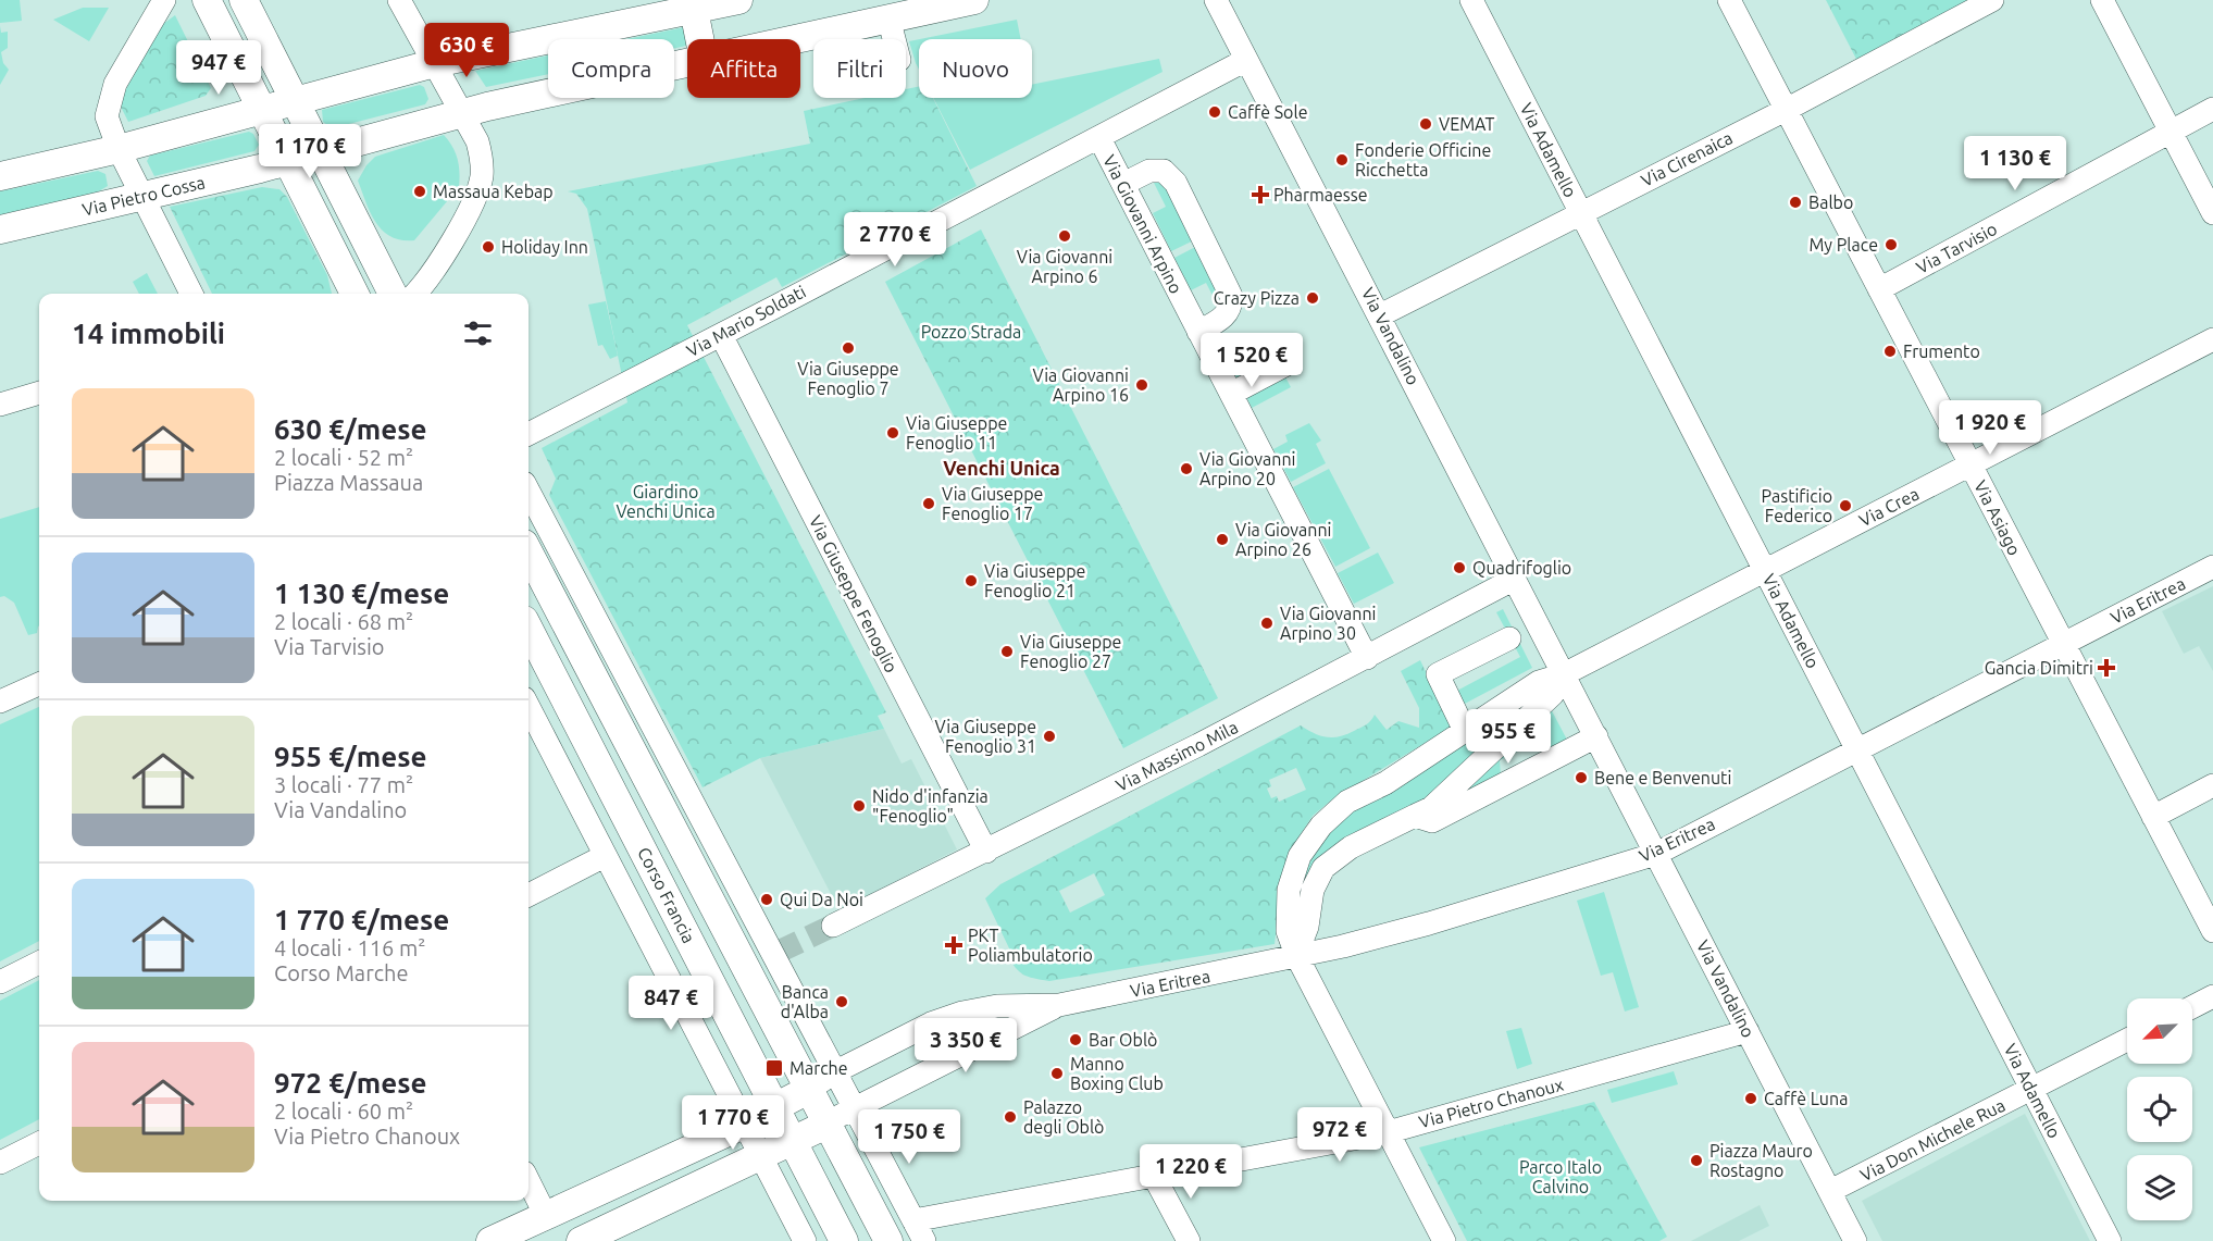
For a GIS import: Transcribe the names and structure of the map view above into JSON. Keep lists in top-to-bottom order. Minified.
{"streets":{"main road":["Via Pietro Cossa","Corso Francia"],"street":["Via Adamello","Via Cirenaica","Via Giovanni Arpino","Via Tarvisio","Via Mario Soldati","Via Vandalino","Via Crea","Via Asiago","Via Giuseppe Fenoglio","Via Eritrea","Via Massimo Mila","Via Pietro Chanoux","Via Don Michele Rua"]},"crossings":[["Via Adamello","Via Cirenaica"],["Via Adamello","Via Crea"],["Via Adamello","Via Eritrea"],["Via Adamello","Via Don Michele Rua"],["Via Cirenaica","Via Vandalino"],["Via Cirenaica","Via Asiago"],["Via Giovanni Arpino","Via Mario Soldati"],["Via Giovanni Arpino","Via Massimo Mila"],["Via Tarvisio","Via Asiago"],["Via Mario Soldati","Via Vandalino"],["Via Mario Soldati","Via Giuseppe Fenoglio"],["Via Vandalino","Via Crea"],["Via Vandalino","Via Eritrea"],["Via Vandalino","Via Massimo Mila"],["Via Vandalino","Via Pietro Chanoux"],["Via Vandalino","Via Don Michele Rua"],["Via Crea","Via Asiago"],["Via Asiago","Via Eritrea"],["Via Giuseppe Fenoglio","Via Massimo Mila"],["Corso Francia","Via Pietro Chanoux"]],"districts":["Venchi Unica"],"parks":["Pozzo Strada","Giardino Venchi Unica","Parco Italo Calvino"],"places":{"other":["Caffè Sole","VEMAT","Fonderie Officine Ricchetta","Massaua Kebap","Balbo","Via Giovanni Arpino 6","My Place","Holiday Inn","Crazy Pizza","Via Giuseppe Fenoglio 7","Frumento","Via Giovanni Arpino 16","Via Giuseppe Fenoglio 11","Via Giovanni Arpino 20","Via Giuseppe Fenoglio 17","Pastificio Federico","Via Giovanni Arpino 26","Quadrifoglio","Via Giuseppe Fenoglio 21","Via Giovanni Arpino 30","Via Giuseppe Fenoglio 27","Via Giuseppe Fenoglio 31","Bene e Benvenuti","Nido d'infanzia \"Fenoglio\"","Qui Da Noi","Banca d'Alba","Bar Oblò","Manno Boxing Club","Caffè Luna","Palazzo degli Oblò","Piazza Mauro Rostagno"],"health":["Pharmaesse","Gancia Dimitri","PKT Poliambulatorio"],"transit":["Marche"]},"north":"bottom left","page":{"price":["630 €","947 €","1 170 €","1 130 €","2 770 €","1 520 €","1 920 €","955 €","847 €","3 350 €","1 770 €","972 €","1 750 €","1 220 €"],"chip":["Compra","Affitta","Filtri","Nuovo"],"heading":"14 immobili","list":[{"name":"630 €/mese","note":"2 locali · 52 m² · Piazza Massaua"},{"name":"1 130 €/mese","note":"2 locali · 68 m² · Via Tarvisio"},{"name":"955 €/mese","note":"3 locali · 77 m² · Via Vandalino"},{"name":"1 770 €/mese","note":"4 locali · 116 m² · Corso Marche"},{"name":"972 €/mese","note":"2 locali · 60 m² · Via Pietro Chanoux"}]}}
